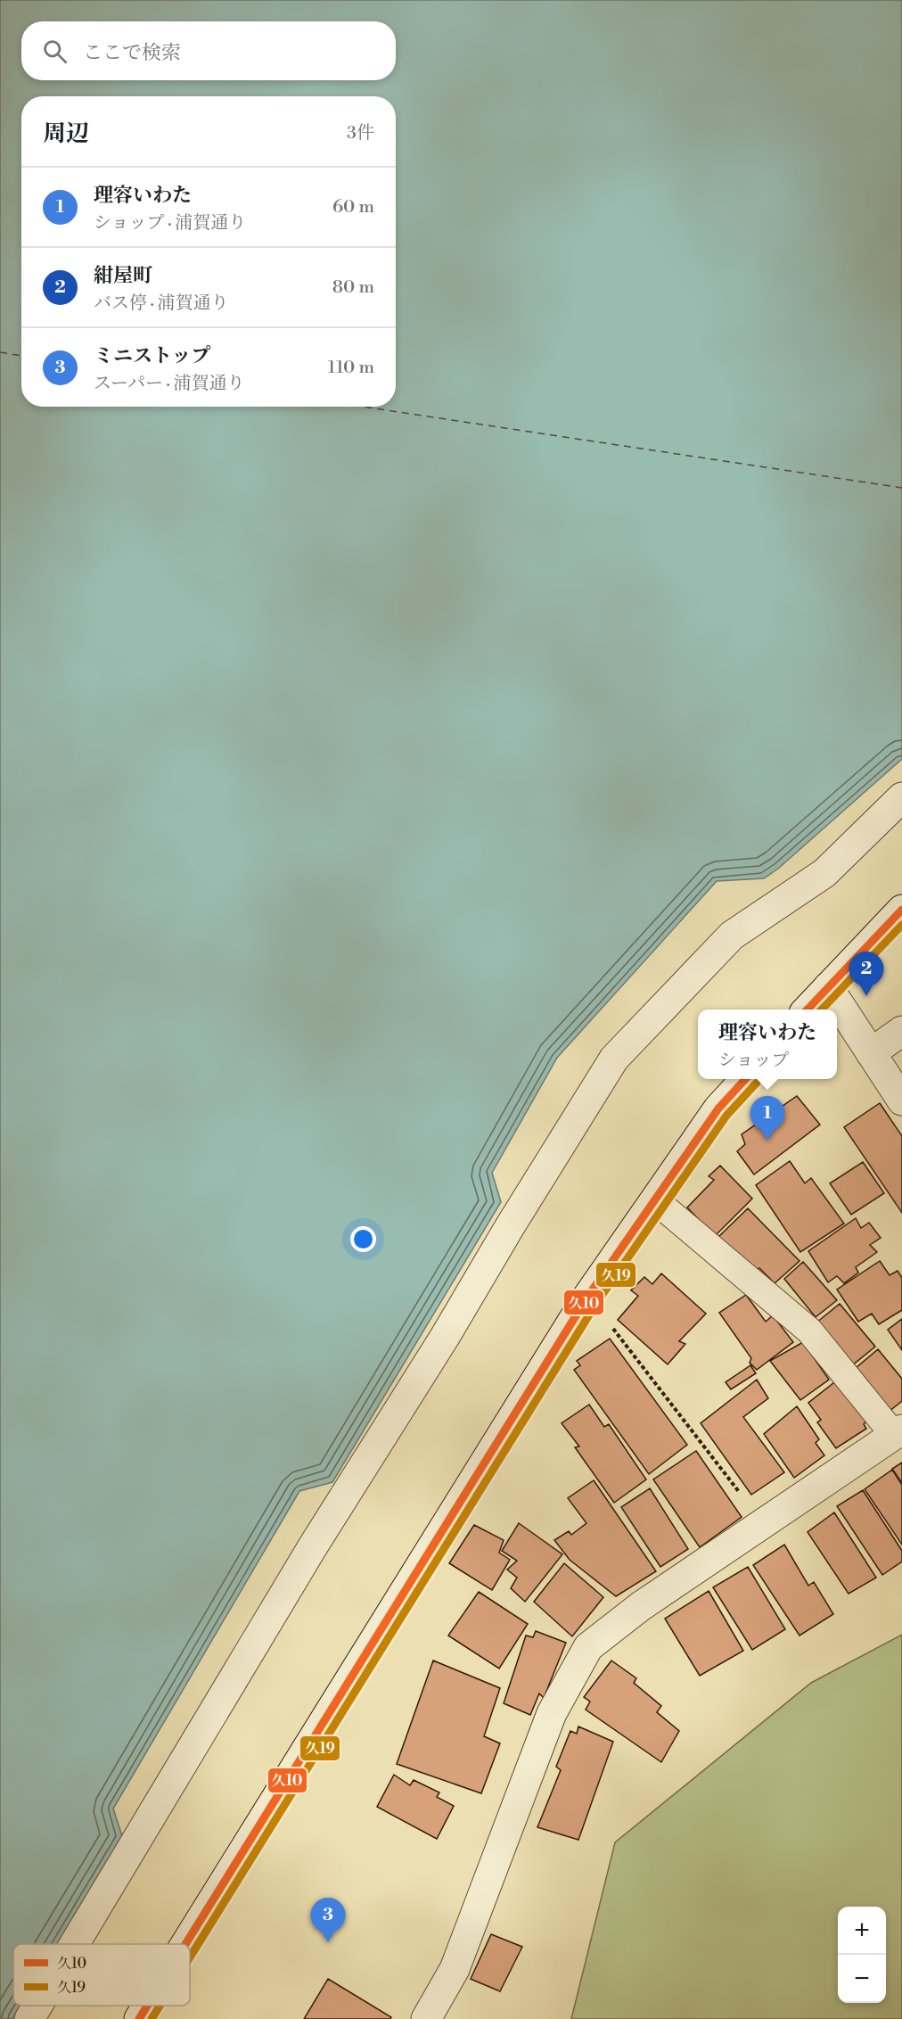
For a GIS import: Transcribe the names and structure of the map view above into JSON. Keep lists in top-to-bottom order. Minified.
{"lines":["transit line 久10","transit line 久19"],"legend":["久10","久19"],"page":{"search":"ここで検索","heading":["周辺","3件"],"list":[{"mark":"1","name":"理容いわた","note":"ショップ · 浦賀通り","value":"60 m"},{"mark":"2","name":"紺屋町","note":"バス停 · 浦賀通り","value":"80 m"},{"mark":"3","name":"ミニストップ","note":"スーパー · 浦賀通り","value":"110 m"}],"pins":["2","1","3"],"popup":["理容いわた","ショップ"],"map_buttons":["+","−"]}}
